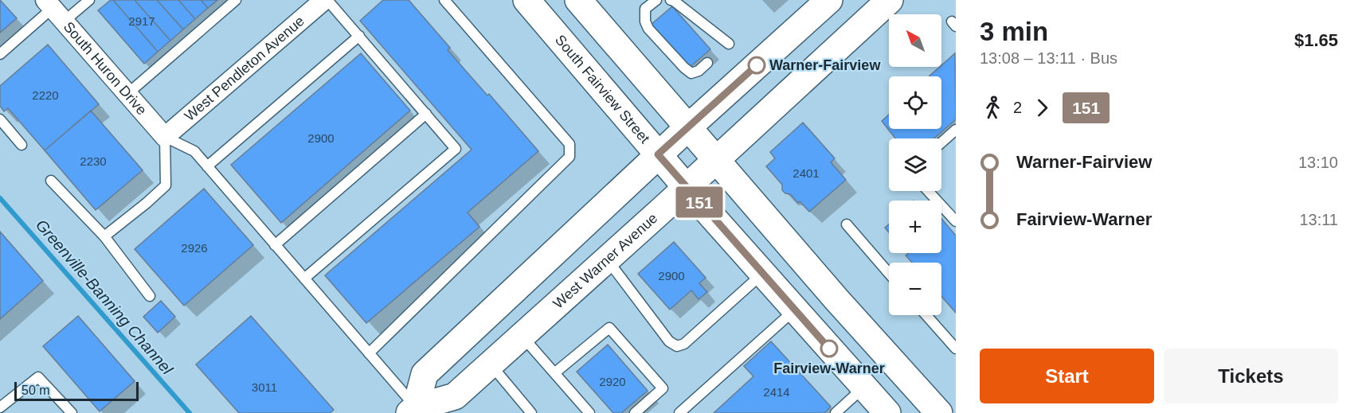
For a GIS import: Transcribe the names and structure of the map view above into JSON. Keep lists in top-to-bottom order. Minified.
{"streets":{"main road":["South Fairview Street","West Warner Avenue"],"street":["South Huron Drive","West Pendleton Avenue"]},"crossings":[["South Huron Drive","West Pendleton Avenue"],["South Fairview Street","West Warner Avenue"]],"water":["Greenville-Banning Channel"],"places":["Warner-Fairview","Fairview-Warner"],"lines":["bus line 151"],"house_numbers":["2917","2220","2900","2230","2401","2926","2900","2920","3011","2414"],"scale_bar":"50 m","north":"top left","page":{"on_map":"151","heading":["3 min","13:08 – 13:11 · Bus","$1.65"],"map_buttons":["+","−"],"legs":["2","151"],"list":[{"name":"Warner-Fairview","value":"13:10"},{"name":"Fairview-Warner","value":"13:11"}],"buttons":["Start","Tickets"],"scale":"50 m"}}
